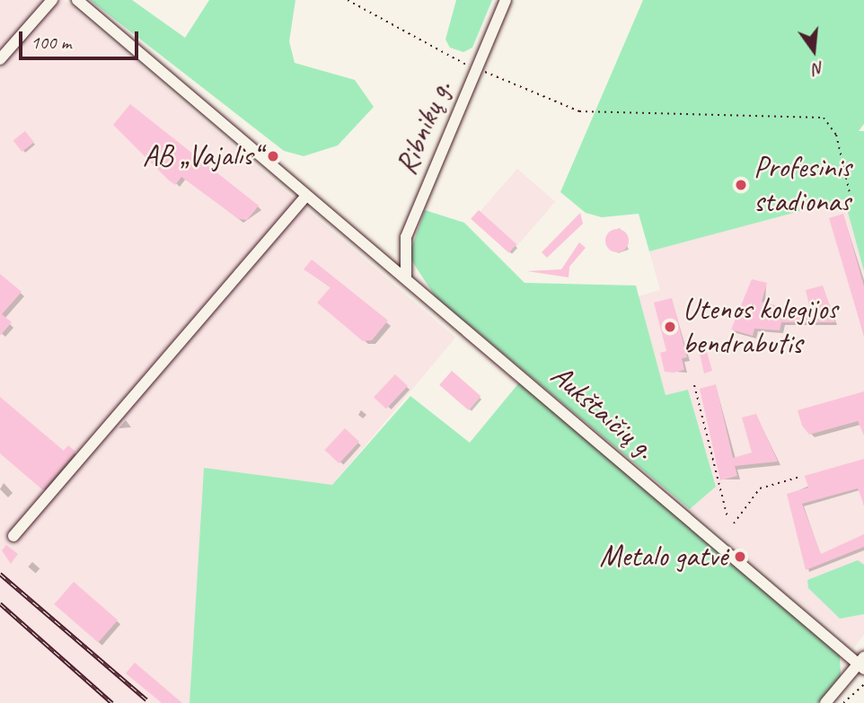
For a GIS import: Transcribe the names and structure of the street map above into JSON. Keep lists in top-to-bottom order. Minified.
{"streets":{"street":["Ribnikų g.","Aukštaičių g."]},"crossings":[["Ribnikų g.","Aukštaičių g."]],"places":["AB „Vajalis“","Profesinis stadionas","Utenos kolegijos bendrabutis","Metalo gatvė"],"scale_bar":"100 m","north":"bottom"}
